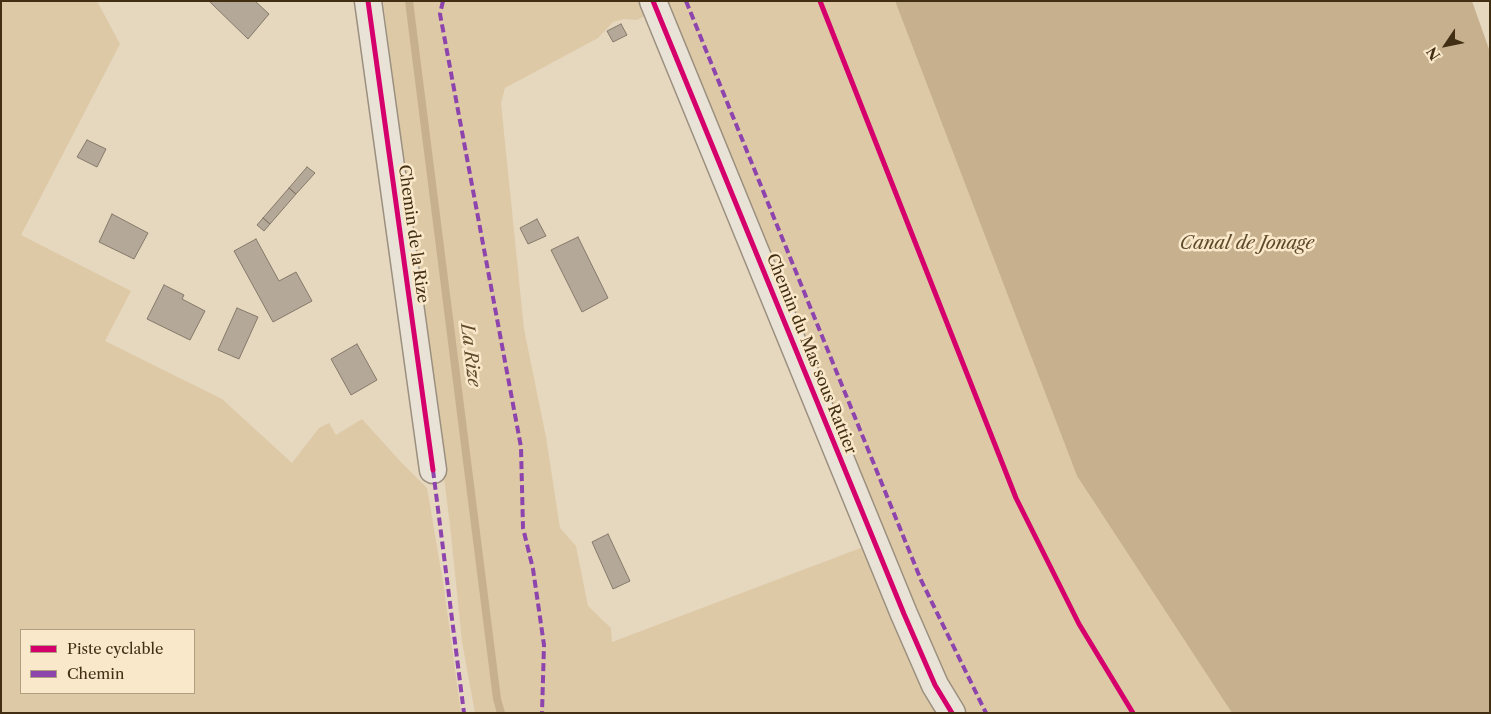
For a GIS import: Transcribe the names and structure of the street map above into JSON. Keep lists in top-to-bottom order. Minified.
{"streets":{"street":["Chemin de la Rize","Chemin du Mas sous Rattier"]},"water":["Canal de Jonage","La Rize"],"legend":["Piste cyclable","Chemin"],"north":"bottom left"}
